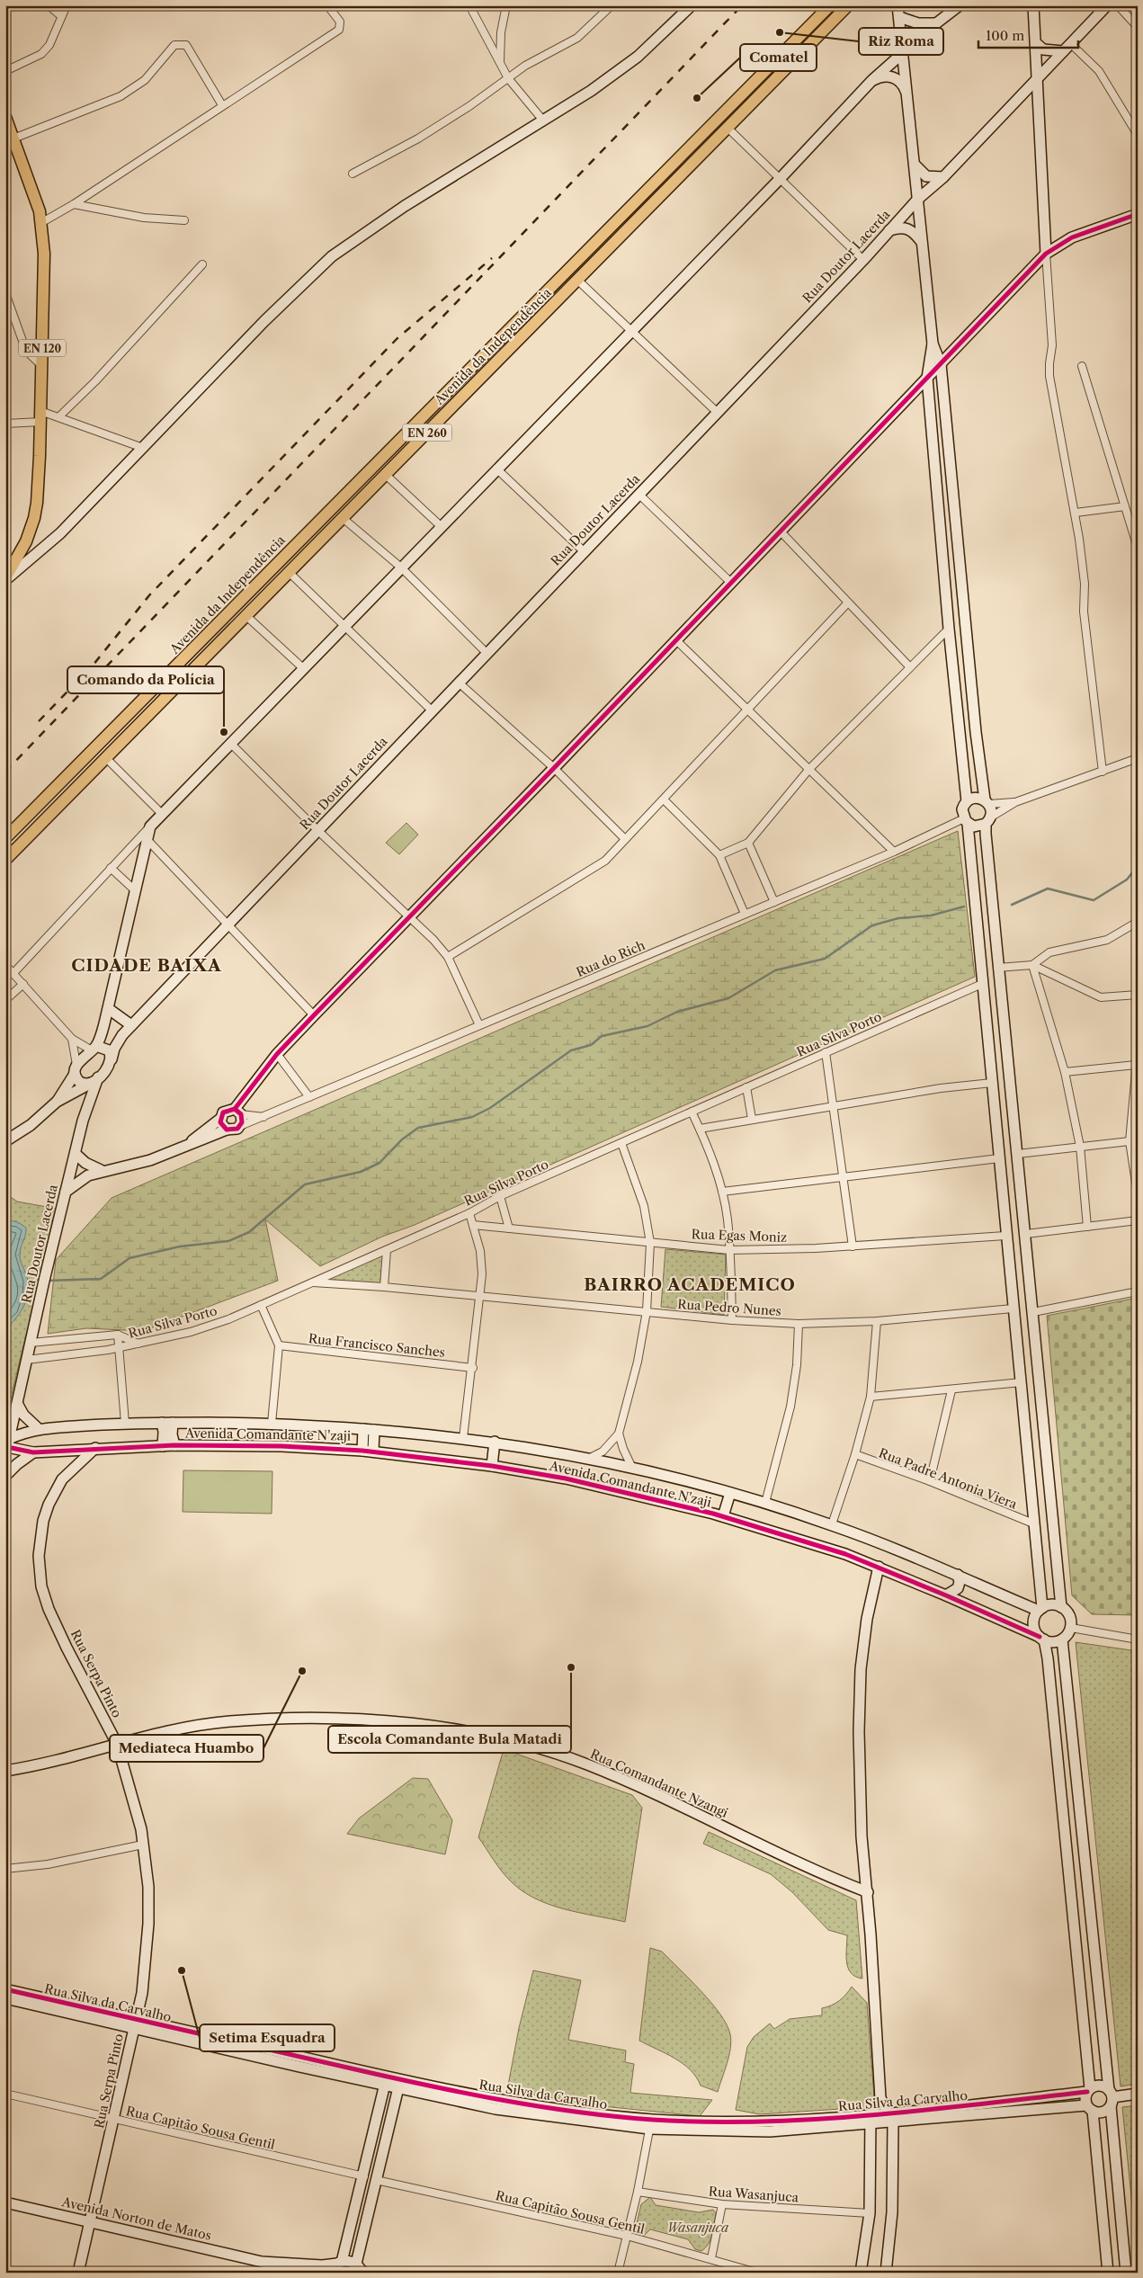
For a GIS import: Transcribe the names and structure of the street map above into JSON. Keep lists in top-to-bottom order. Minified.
{"streets":{"main road":["Avenida da Independência","EN 120","EN 260"],"street":["Rua Doutor Lacerda","Rua do Rich","Rua Silva Porto","Rua Egas Moniz","Rua Pedro Nunes","Rua Francisco Sanches","Avenida Comandante N'zaji","Rua Padre Antonia Viera","Rua Serpa Pinto","Rua Comandante Nzangi","Rua Silva da Carvalho","Rua Capitão Sousa Gentil","Rua Wasanjuca","Avenida Norton de Matos"]},"crossings":[["Rua Doutor Lacerda","Rua Silva Porto"],["Rua Doutor Lacerda","Avenida Comandante N'zaji"],["Rua Silva Porto","Rua Pedro Nunes"],["Avenida Comandante N'zaji","Rua Serpa Pinto"],["Rua Serpa Pinto","Rua Comandante Nzangi"],["Rua Serpa Pinto","Rua Silva da Carvalho"],["Rua Serpa Pinto","Rua Capitão Sousa Gentil"],["Rua Serpa Pinto","Avenida Norton de Matos"]],"districts":["CIDADE BAIXA","BAIRRO ACADEMICO"],"parks":["Wasanjuca"],"places":["Riz Roma","Comatel","Comando da Polícia","Escola Comandante Bula Matadi","Mediateca Huambo","Setima Esquadra"],"scale_bar":"100 m"}
